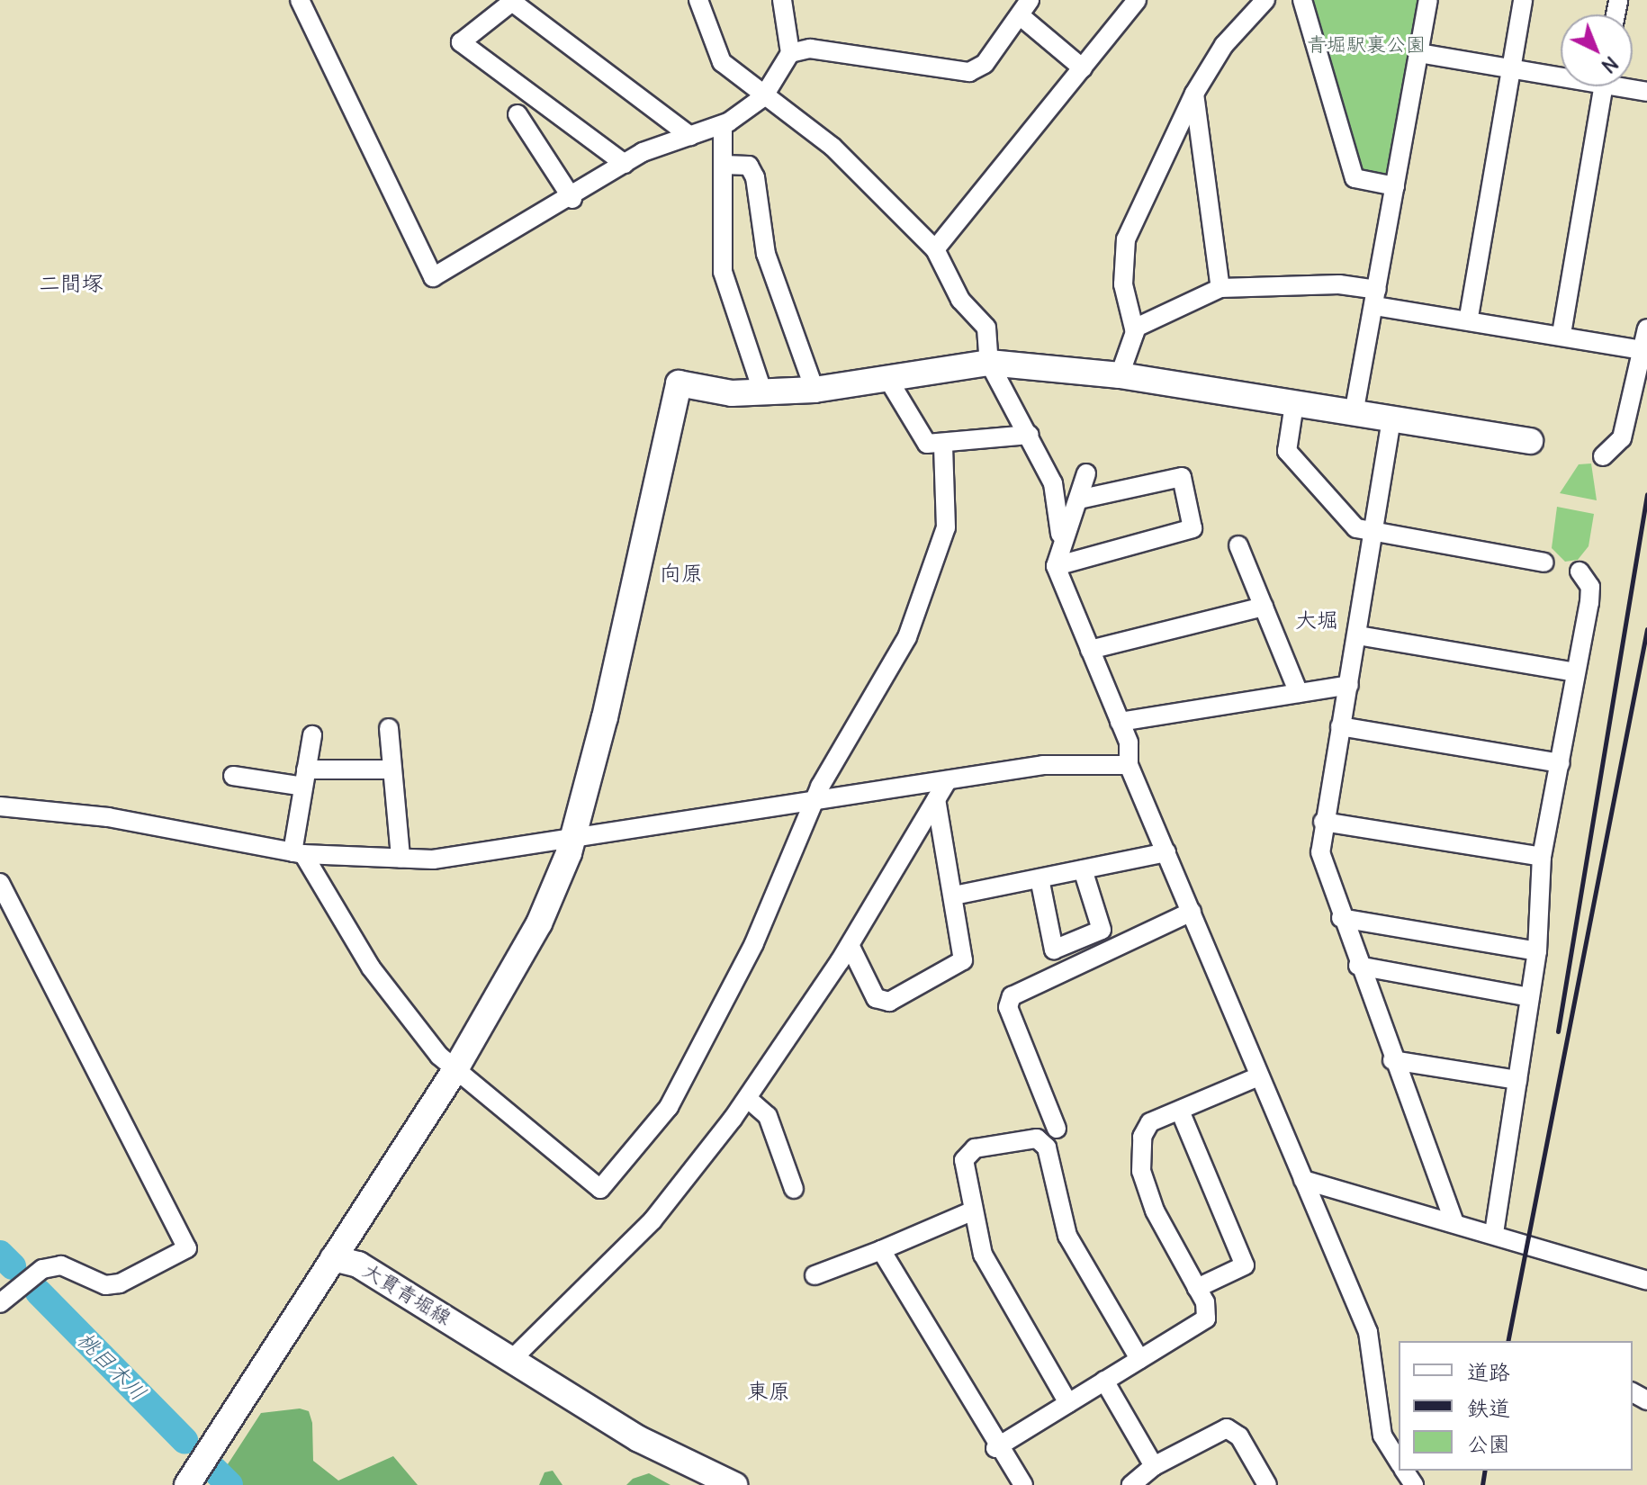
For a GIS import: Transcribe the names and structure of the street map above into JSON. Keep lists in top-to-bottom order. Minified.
{"streets":{"street":["大貫青堀線"]},"districts":["二間塚","向原","大堀","東原"],"water":["桃目木川"],"parks":["青堀駅裏公園"],"legend":["道路","鉄道","公園"],"north":"bottom right"}
